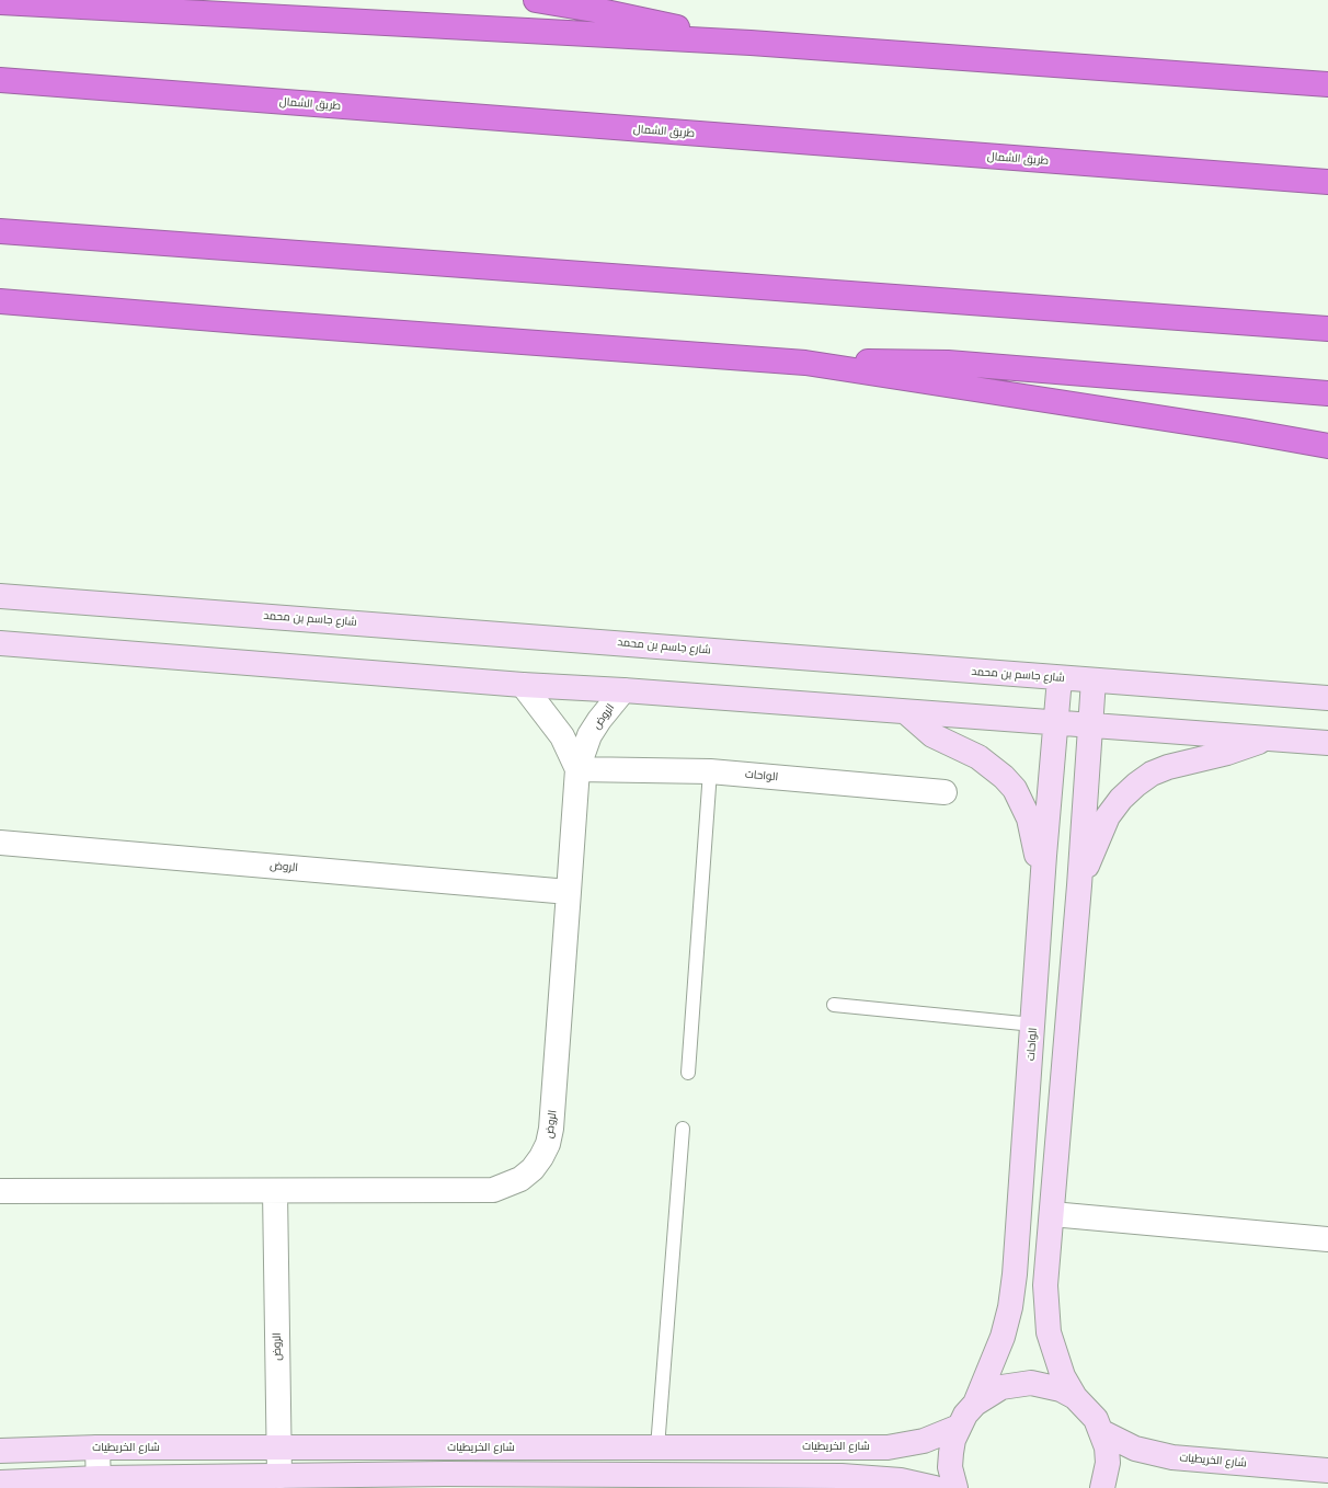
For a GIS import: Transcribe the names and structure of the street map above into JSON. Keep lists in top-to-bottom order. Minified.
{"streets":{"highway":["طريق الشمال"],"street":["شارع جاسم بن محمد","الروض","الواحات","شارع الخريطيات"]},"crossings":[["شارع جاسم بن محمد","الواحات"],["الروض","الواحات"],["الروض","شارع الخريطيات"]]}
